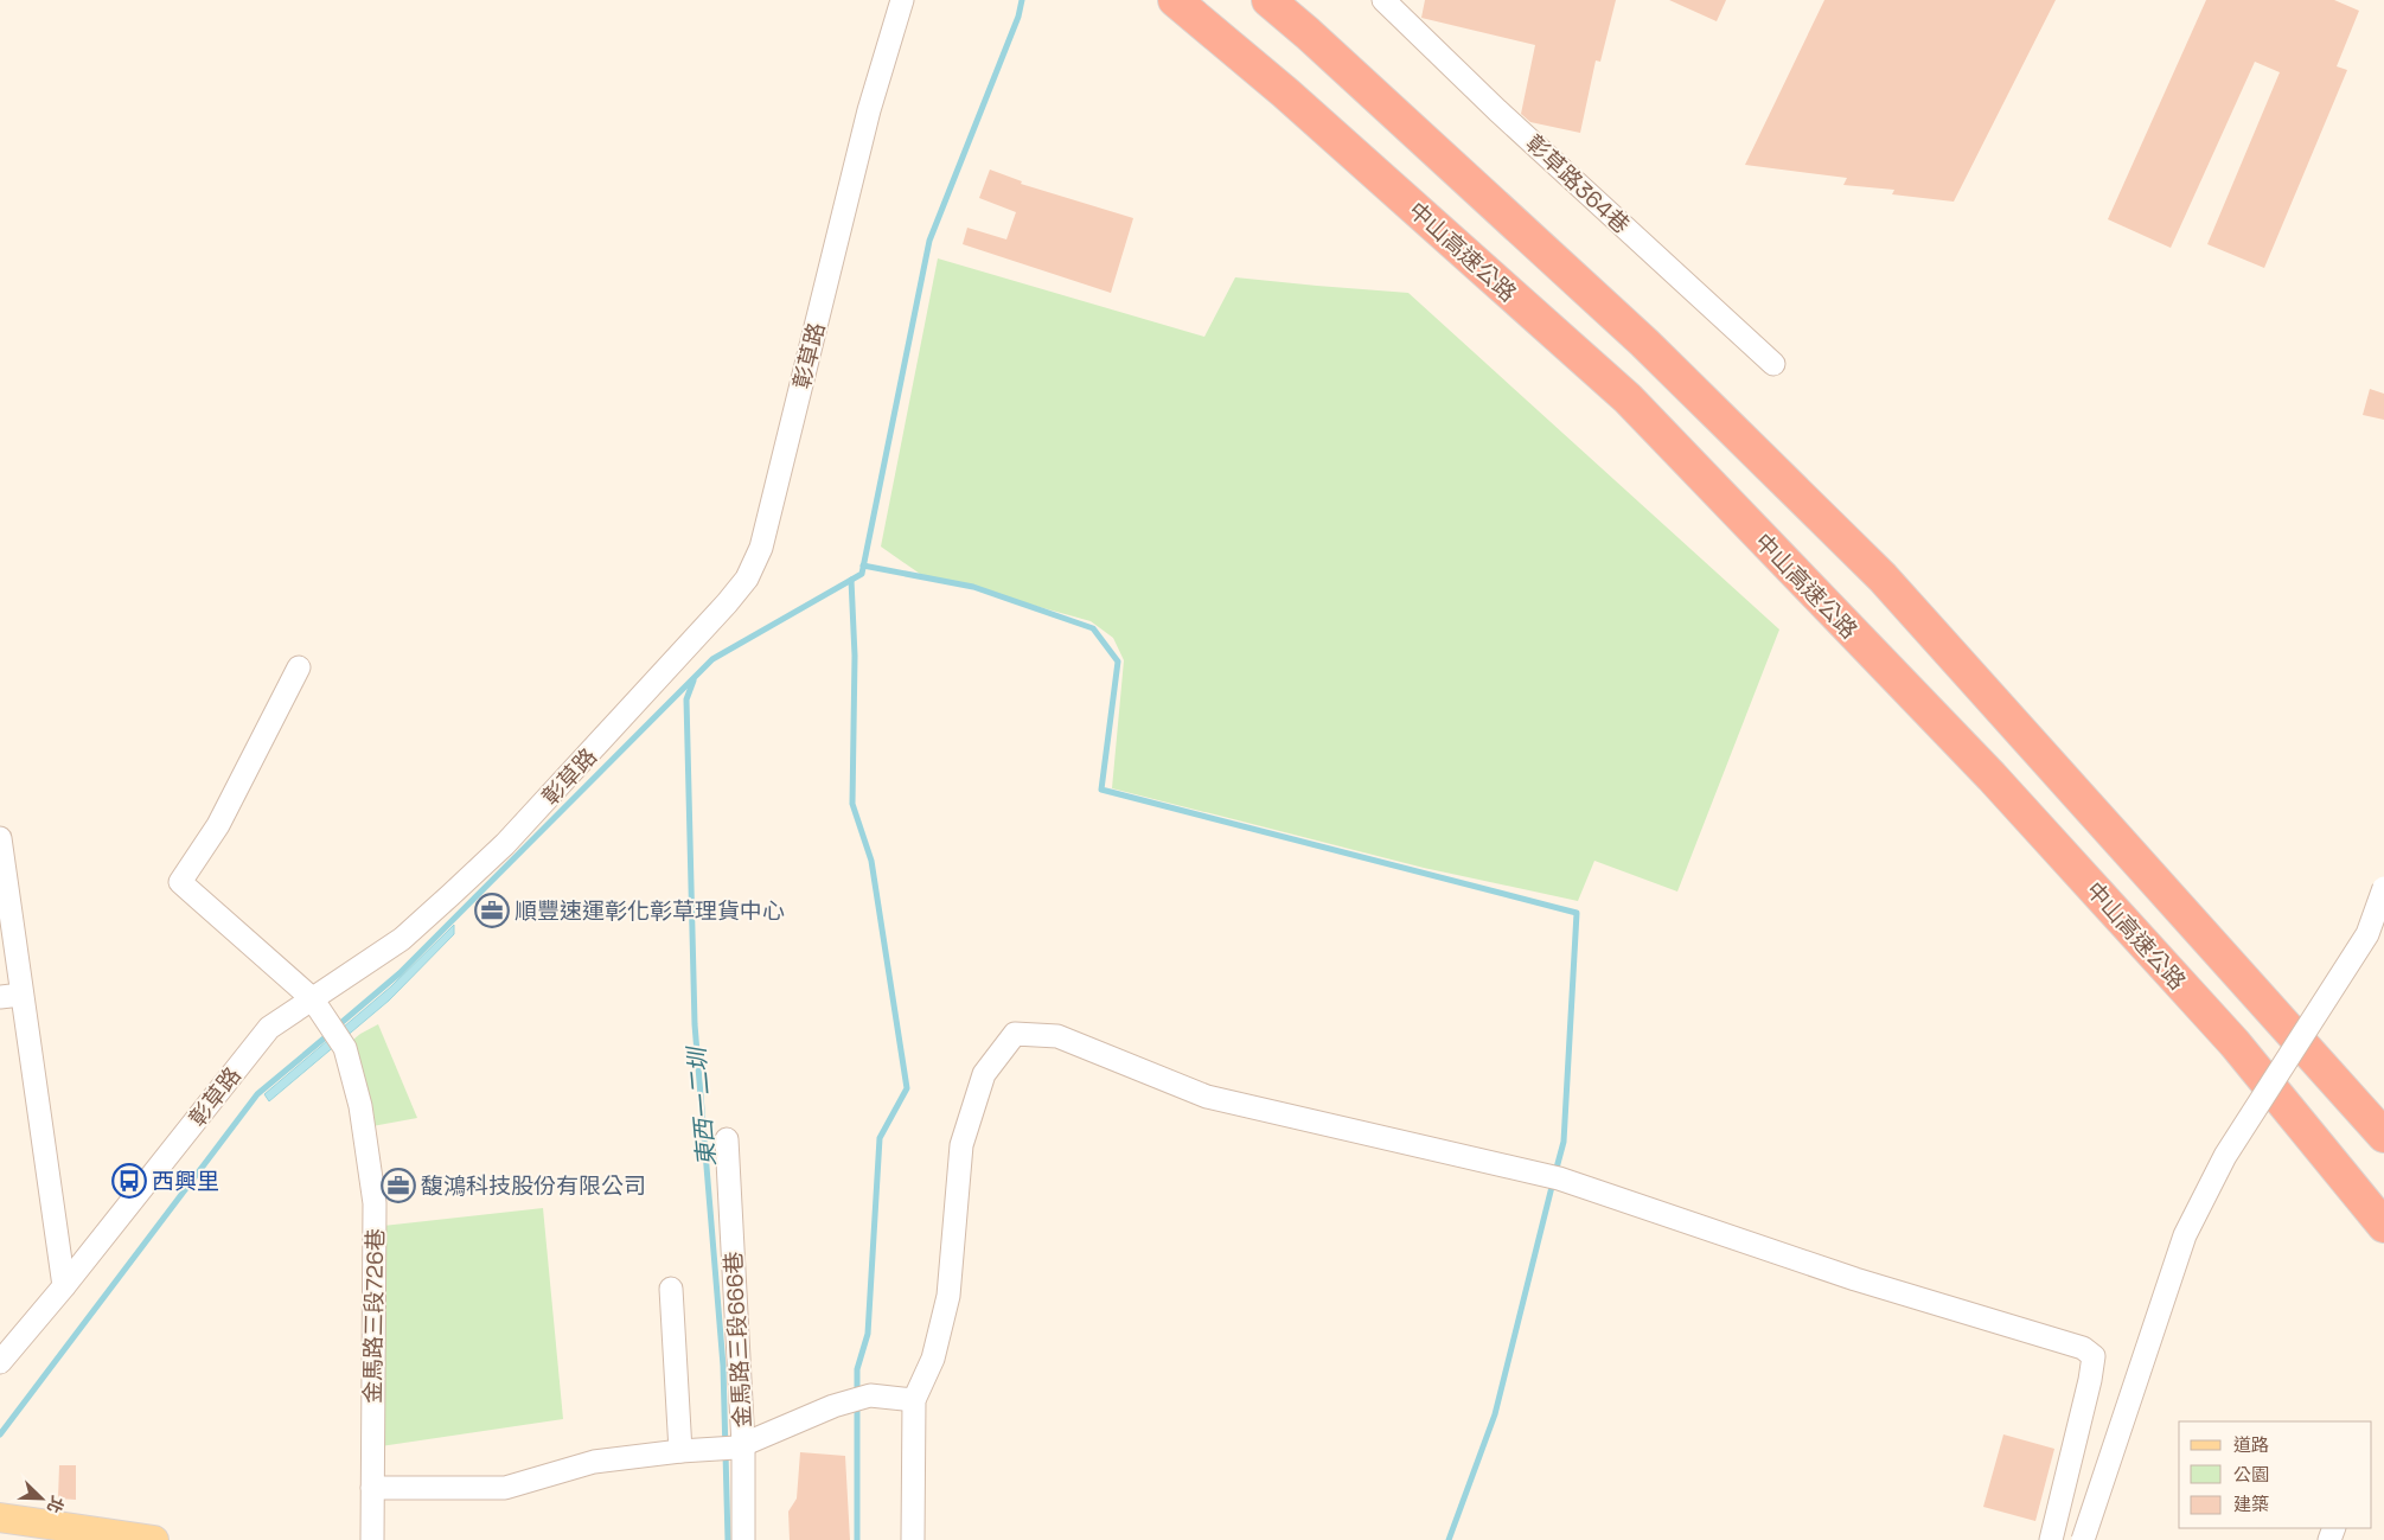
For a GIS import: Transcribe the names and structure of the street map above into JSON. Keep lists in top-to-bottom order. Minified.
{"streets":{"highway":["中山高速公路"],"street":["彰草路364巷","彰草路","金馬路三段726巷","金馬路三段666巷"]},"crossings":[["彰草路","金馬路三段726巷"]],"water":["東西一二圳"],"places":{"office":["順豐速運彰化彰草理貨中心","馥鴻科技股份有限公司"],"bus stop":["西興里"]},"legend":["道路","公園","建築"],"north":"bottom right"}
